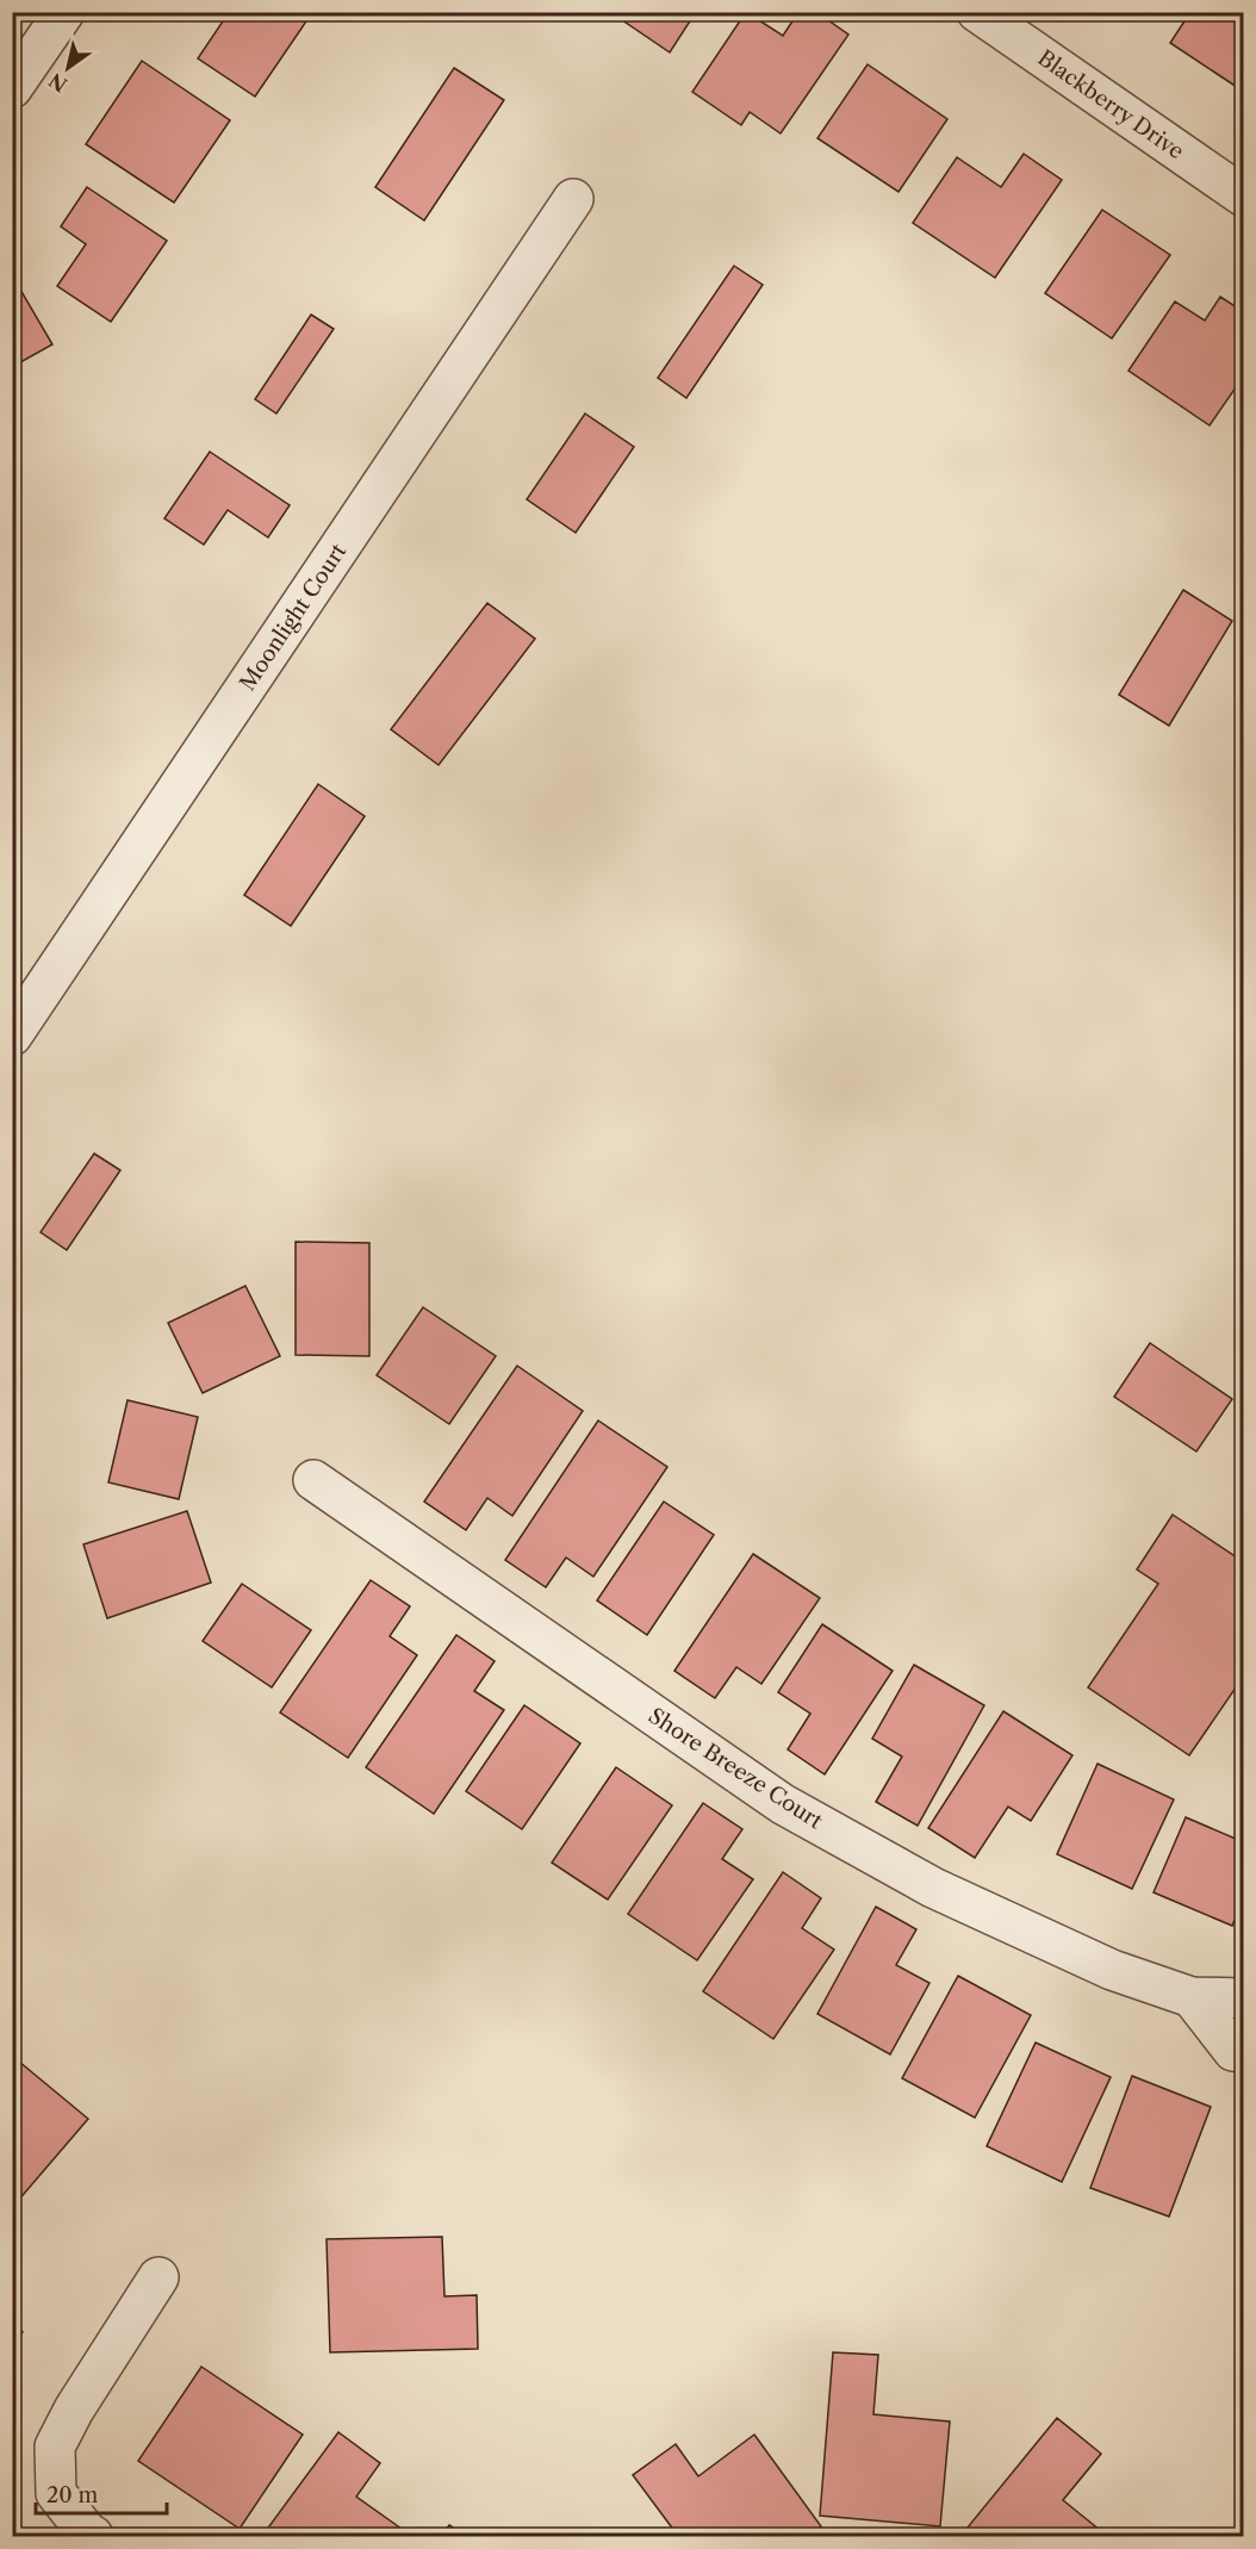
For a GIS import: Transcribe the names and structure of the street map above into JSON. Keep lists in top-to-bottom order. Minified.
{"streets":{"street":["Blackberry Drive","Moonlight Court","Shore Breeze Court"]},"scale_bar":"20 m","north":"bottom left"}
